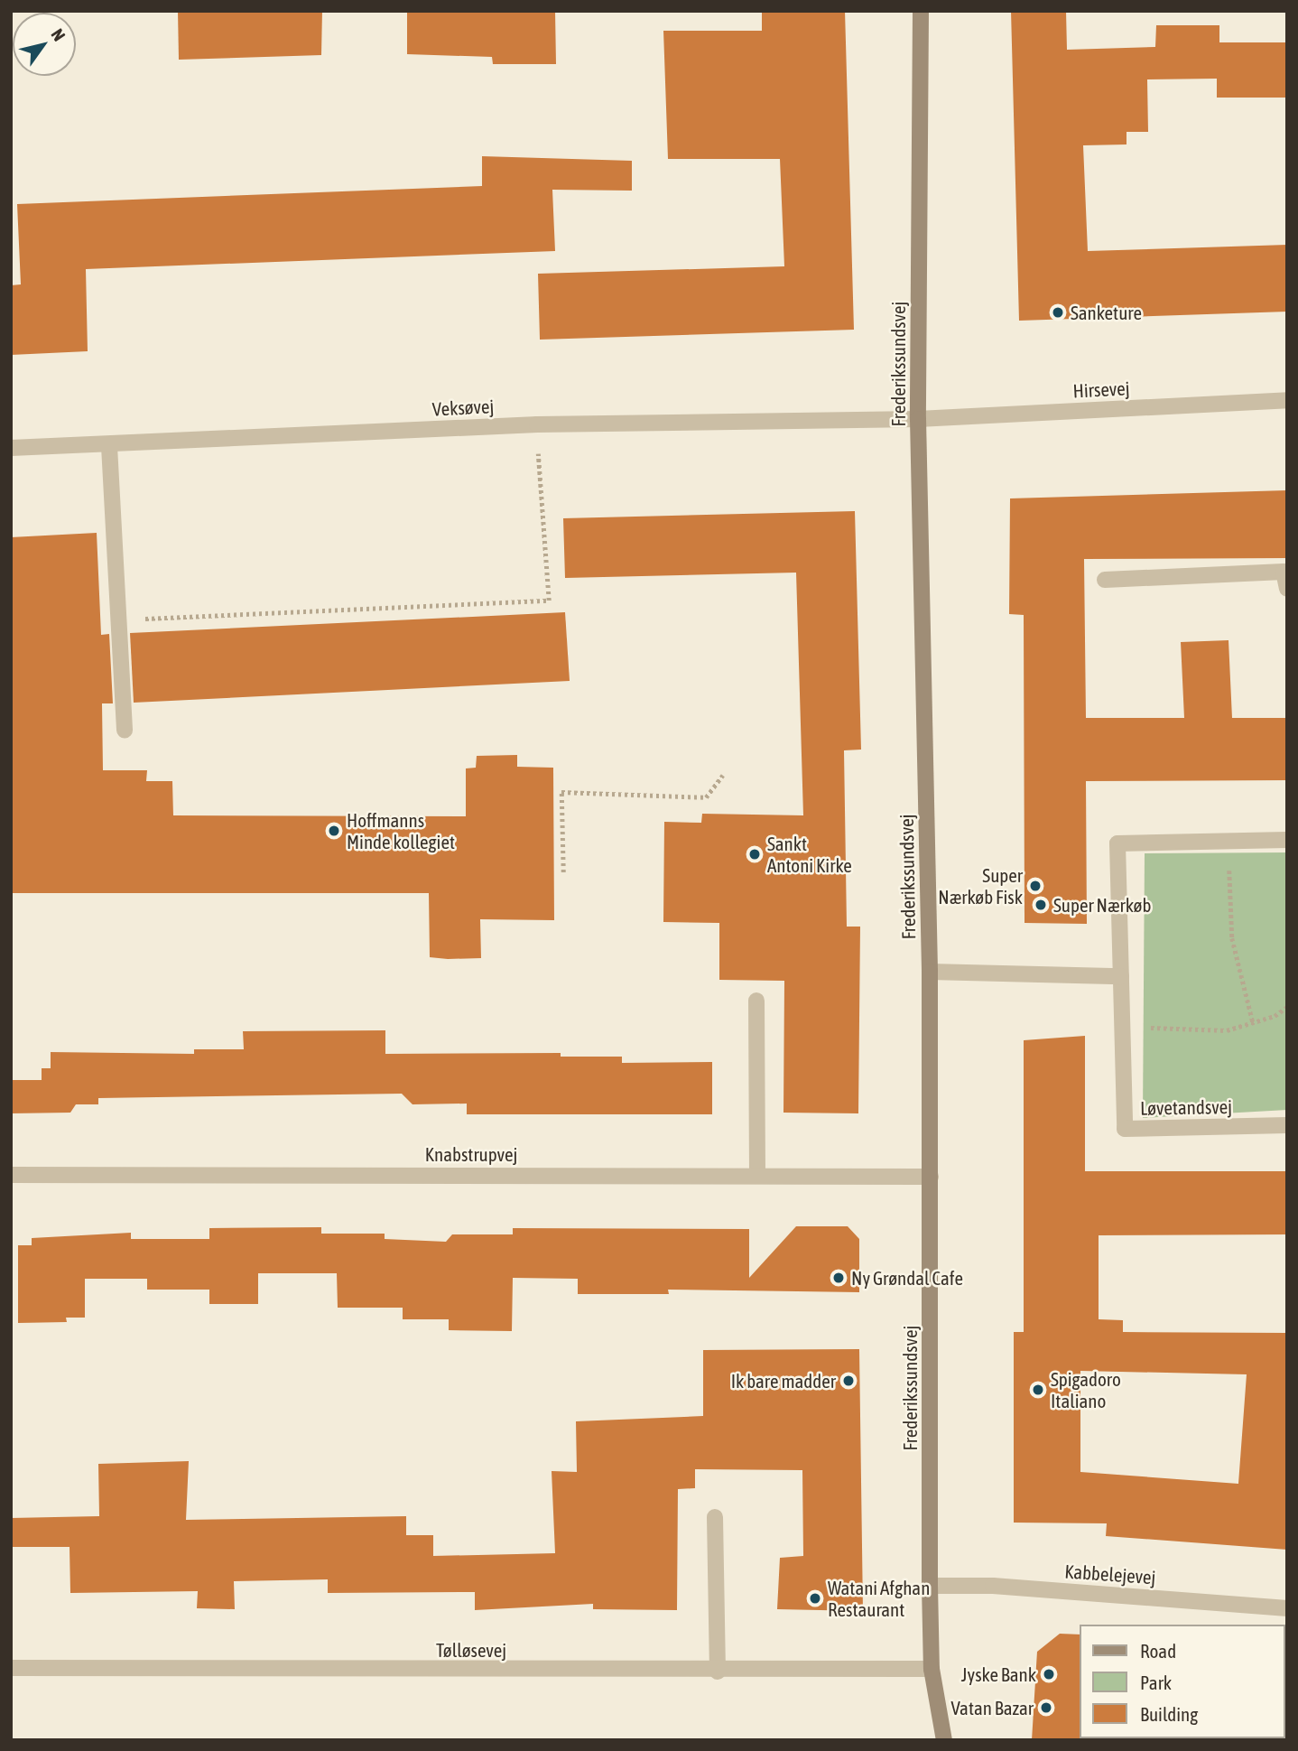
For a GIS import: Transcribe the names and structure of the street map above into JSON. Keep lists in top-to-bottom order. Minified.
{"streets":{"main road":["Frederikssundsvej"],"street":["Hirsevej","Veksøvej","Løvetandsvej","Knabstrupvej","Kabbelejevej","Tølløsevej"]},"crossings":[["Frederikssundsvej","Hirsevej"],["Frederikssundsvej","Veksøvej"],["Frederikssundsvej","Knabstrupvej"],["Frederikssundsvej","Kabbelejevej"],["Frederikssundsvej","Tølløsevej"],["Hirsevej","Veksøvej"]],"places":["Sanketure","Hoffmanns Minde kollegiet","Sankt Antoni Kirke","Super Nærkøb Fisk","Super Nærkøb","Ny Grøndal Cafe","Ik bare madder","Spigadoro Italiano","Watani Afghan Restaurant","Jyske Bank","Vatan Bazar"],"legend":["Road","Park","Building"],"north":"top right"}
